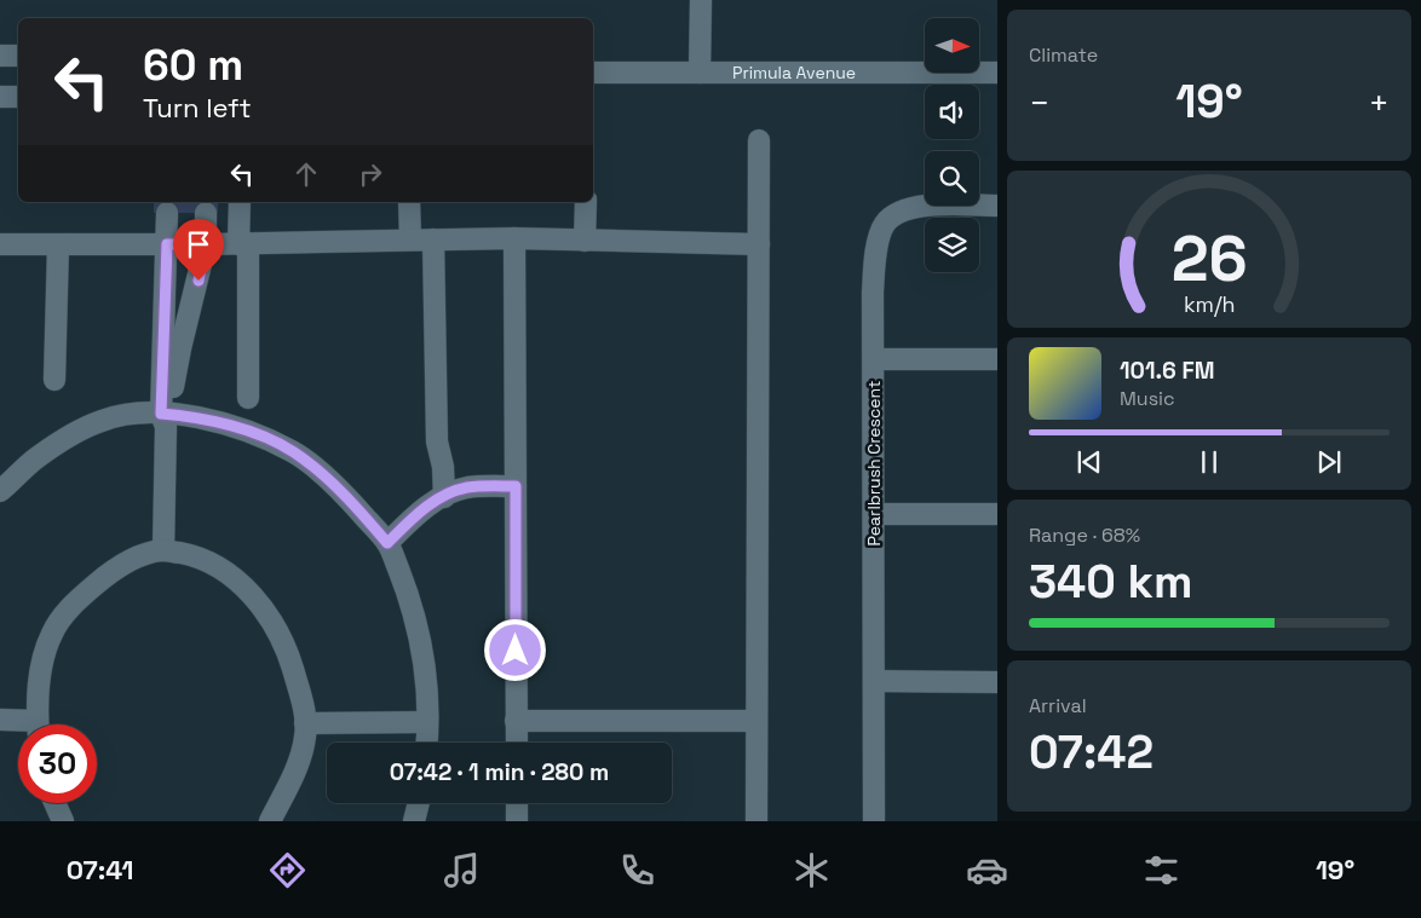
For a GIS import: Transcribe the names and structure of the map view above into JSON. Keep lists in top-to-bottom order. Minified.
{"streets":{"street":["Primula Avenue","Pearlbrush Crescent"]},"north":"right","page":{"tile":["Climate",["Range · 68%","340 km"],["Arrival","07:42"]],"turn":["60 m","Turn left"],"heat":["−","19°","+"],"song":["101.6 FM","Music"],"limit":"30","trip":"07:42 · 1 min · 280 m","tabs":["07:41","19°"],"gauge":["26","km/h"]}}
